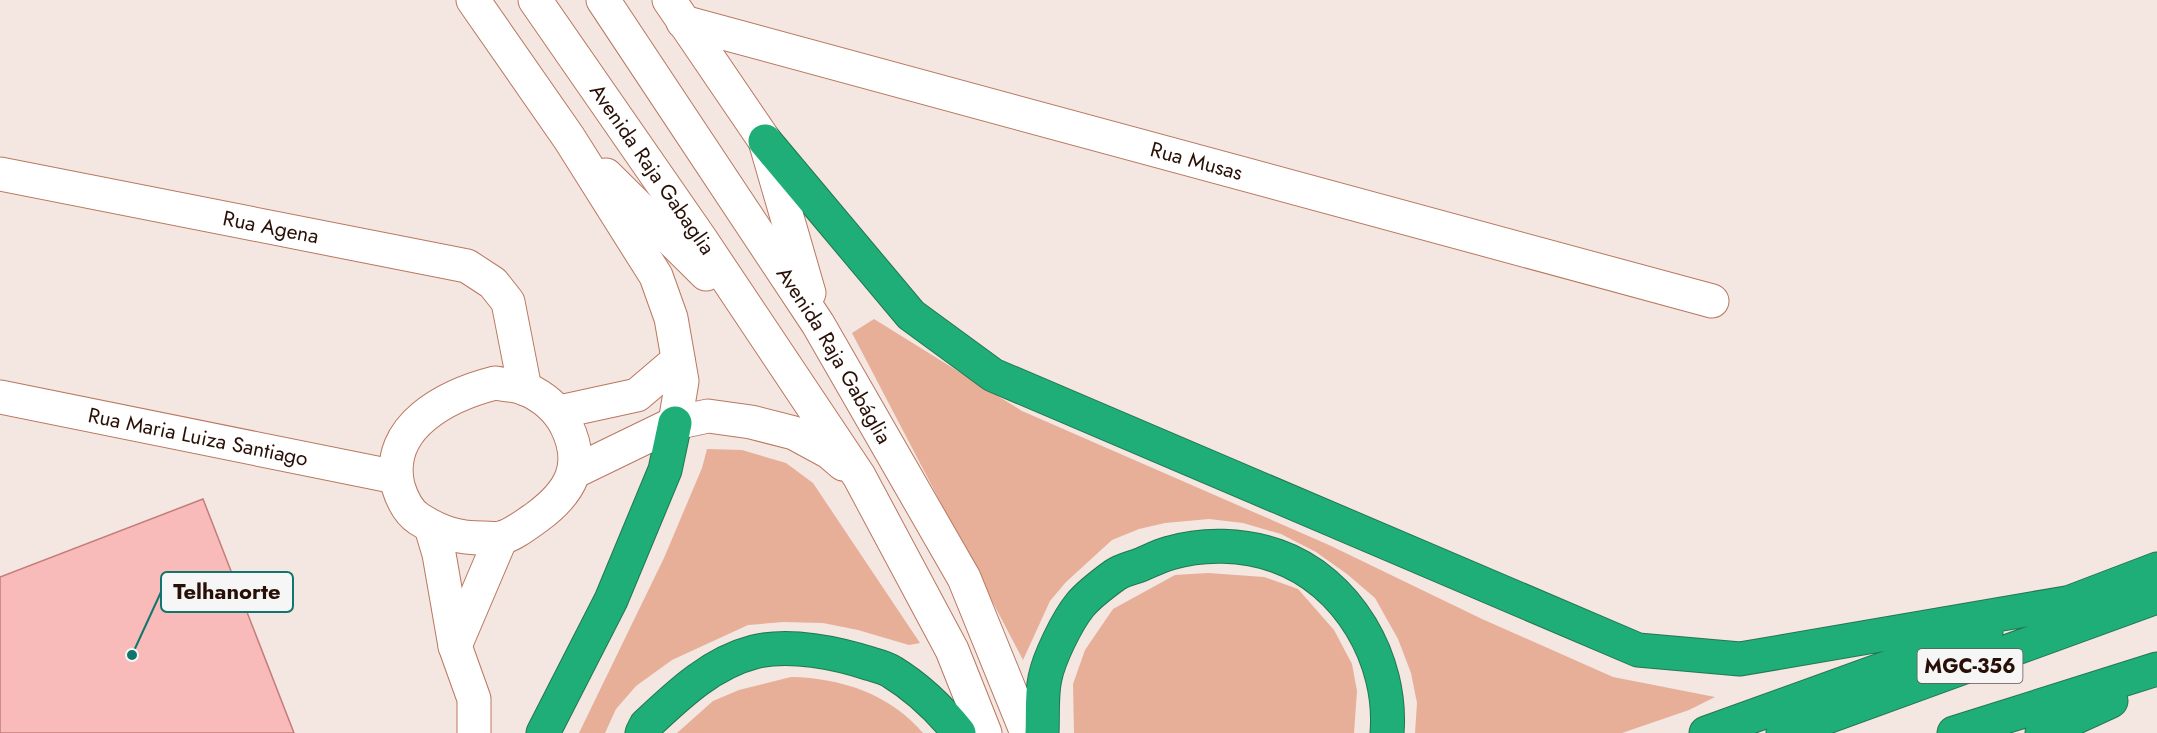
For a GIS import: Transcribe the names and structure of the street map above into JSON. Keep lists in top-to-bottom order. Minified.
{"streets":{"highway":["MGC-356"],"street":["Rua Musas","Avenida Raja Gabaglia","Rua Agena","Avenida Raja Gabáglia","Rua Maria Luiza Santiago"]},"crossings":[["Avenida Raja Gabaglia","Avenida Raja Gabáglia"],["Rua Agena","Rua Maria Luiza Santiago"]],"places":["Telhanorte"]}
